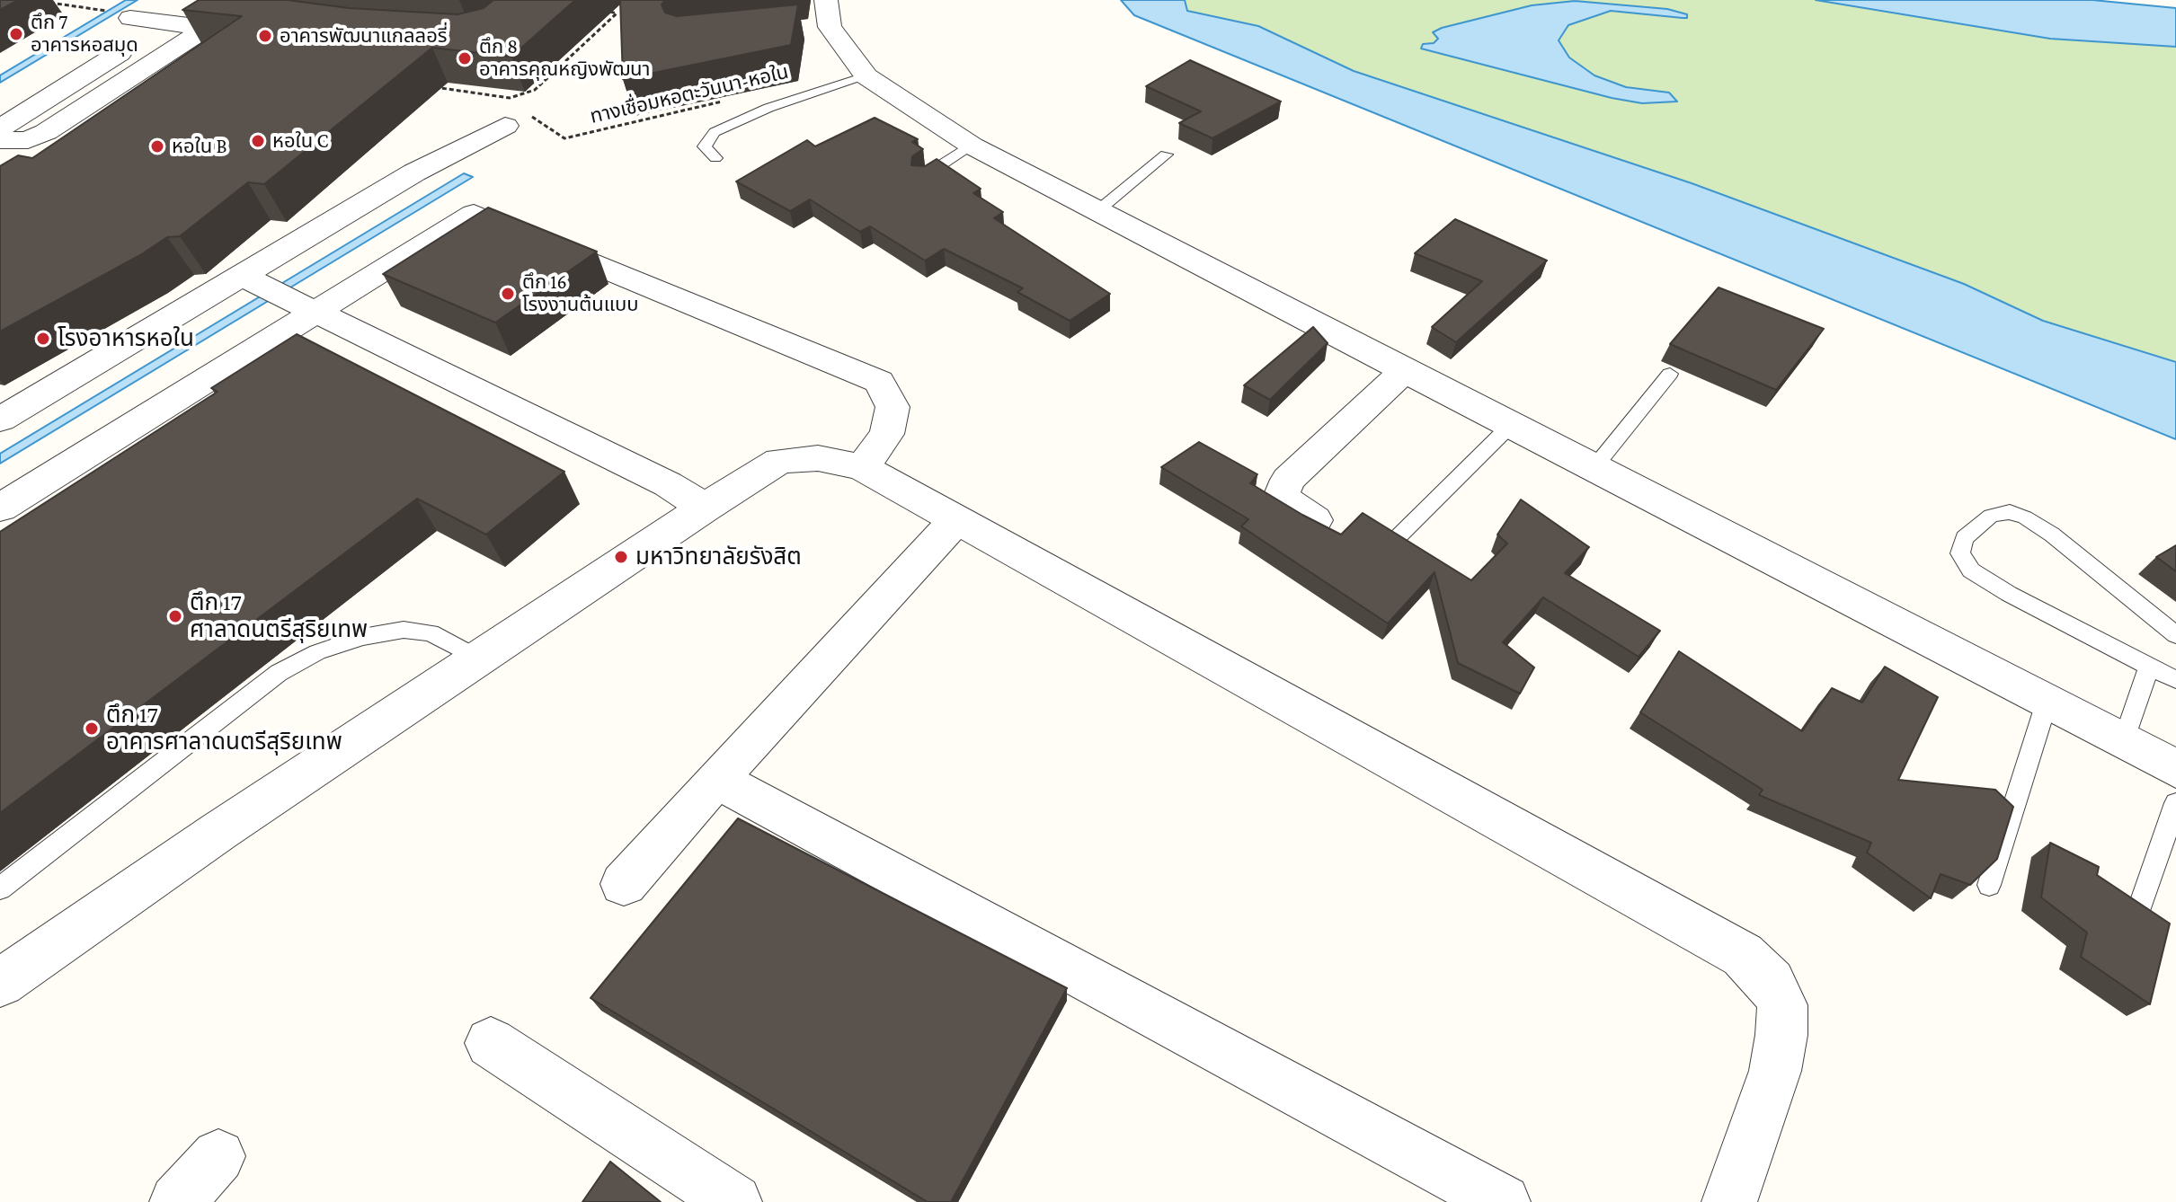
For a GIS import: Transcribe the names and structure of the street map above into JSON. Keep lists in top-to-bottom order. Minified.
{"streets":{"path":["ทางเชื่อมหอตะวันนา-หอใน"]},"places":["ตึก 7 อาคารหอสมุด","อาคารพัฒนาแกลลอรี่","ตึก 8 อาคารคุณหญิงพัฒนา","หอใน C","หอใน B","ตึก 16 โรงงานต้นแบบ","โรงอาหารหอใน","มหาวิทยาลัยรังสิต","ตึก 17 ศาลาดนตรีสุริยเทพ","ตึก 17 อาคารศาลาดนตรีสุริยเทพ"]}
